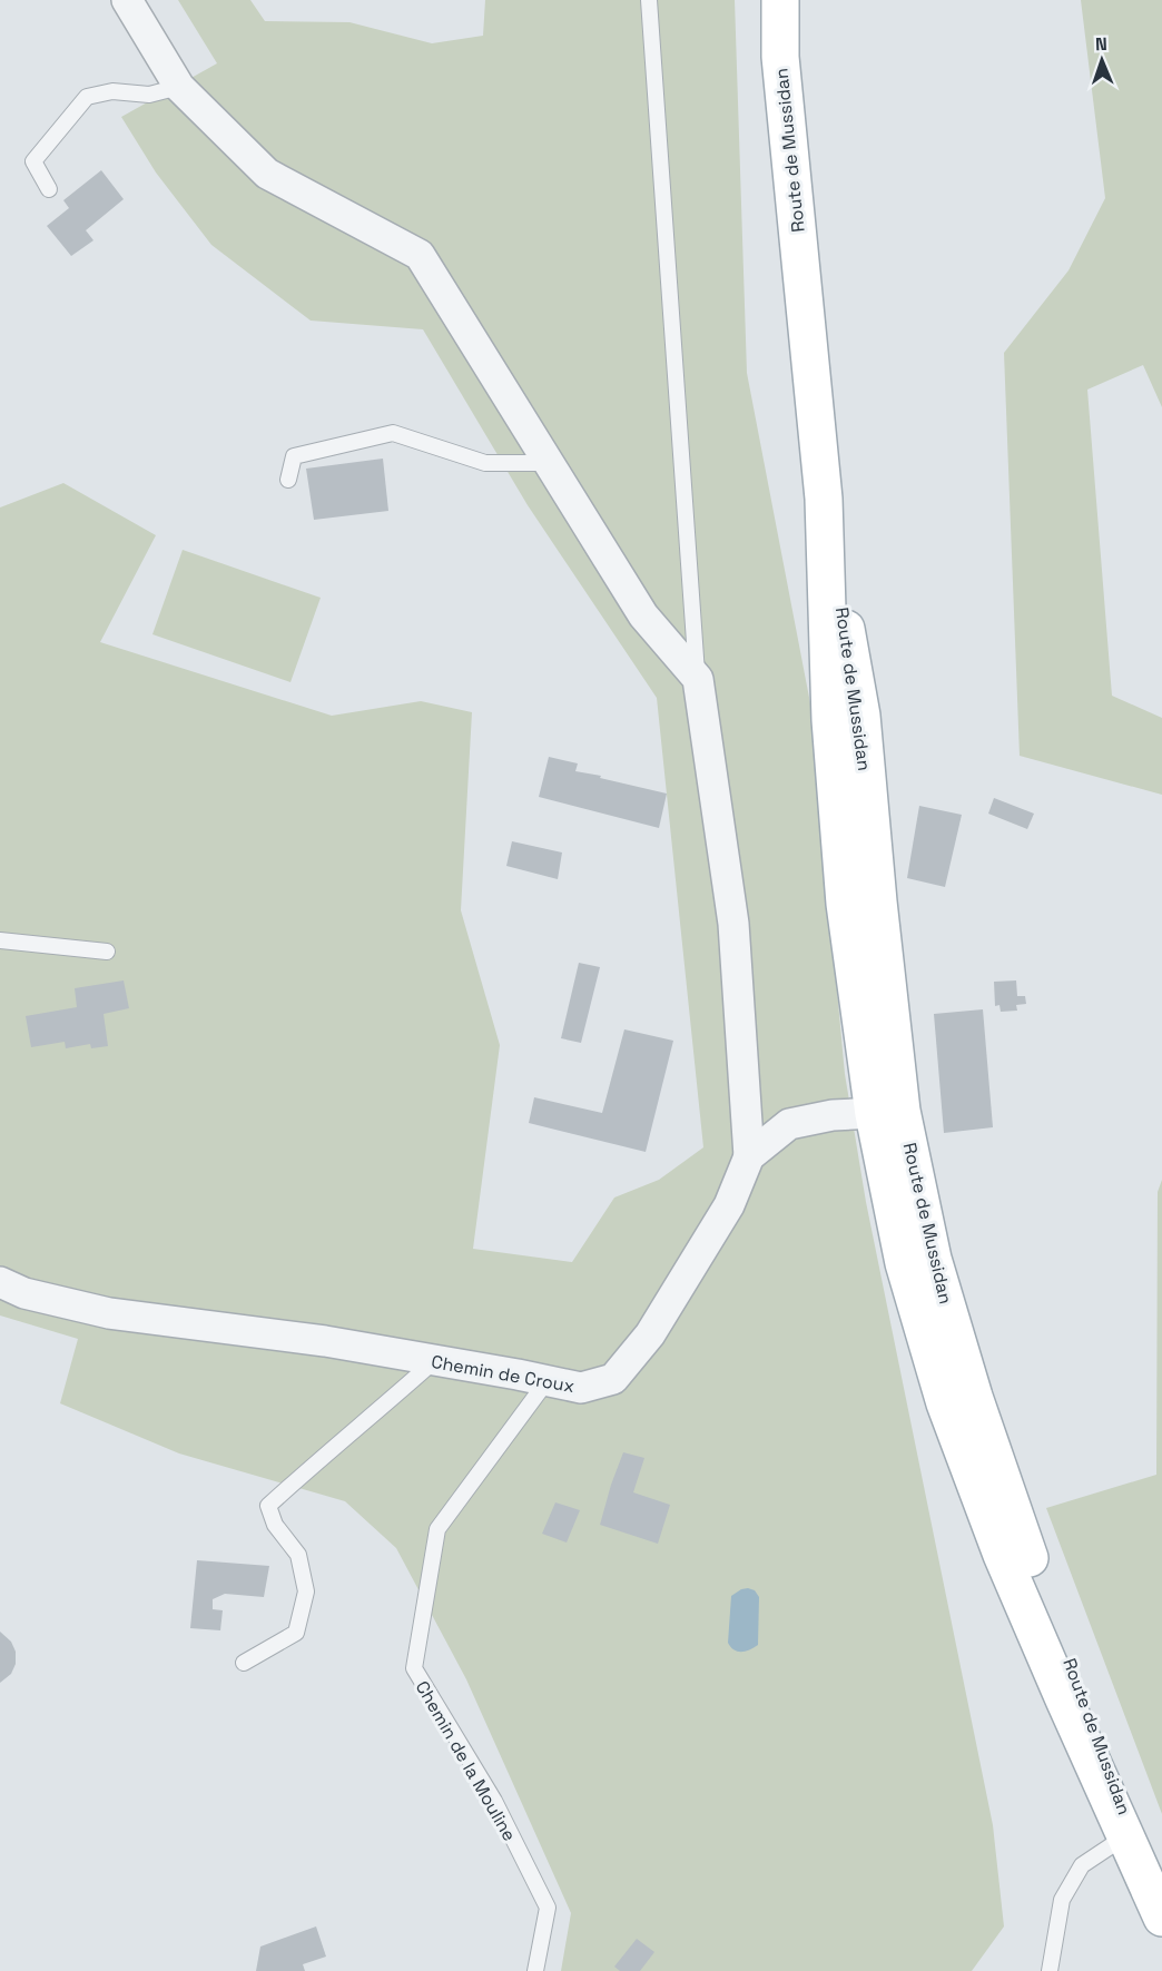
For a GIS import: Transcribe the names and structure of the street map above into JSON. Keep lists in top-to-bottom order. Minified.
{"streets":{"main road":["Route de Mussidan"],"street":["Chemin de Croux"],"lane":["Chemin de la Mouline"]},"crossings":[["Route de Mussidan","Chemin de Croux"],["Chemin de Croux","Chemin de la Mouline"]],"north":"top"}
